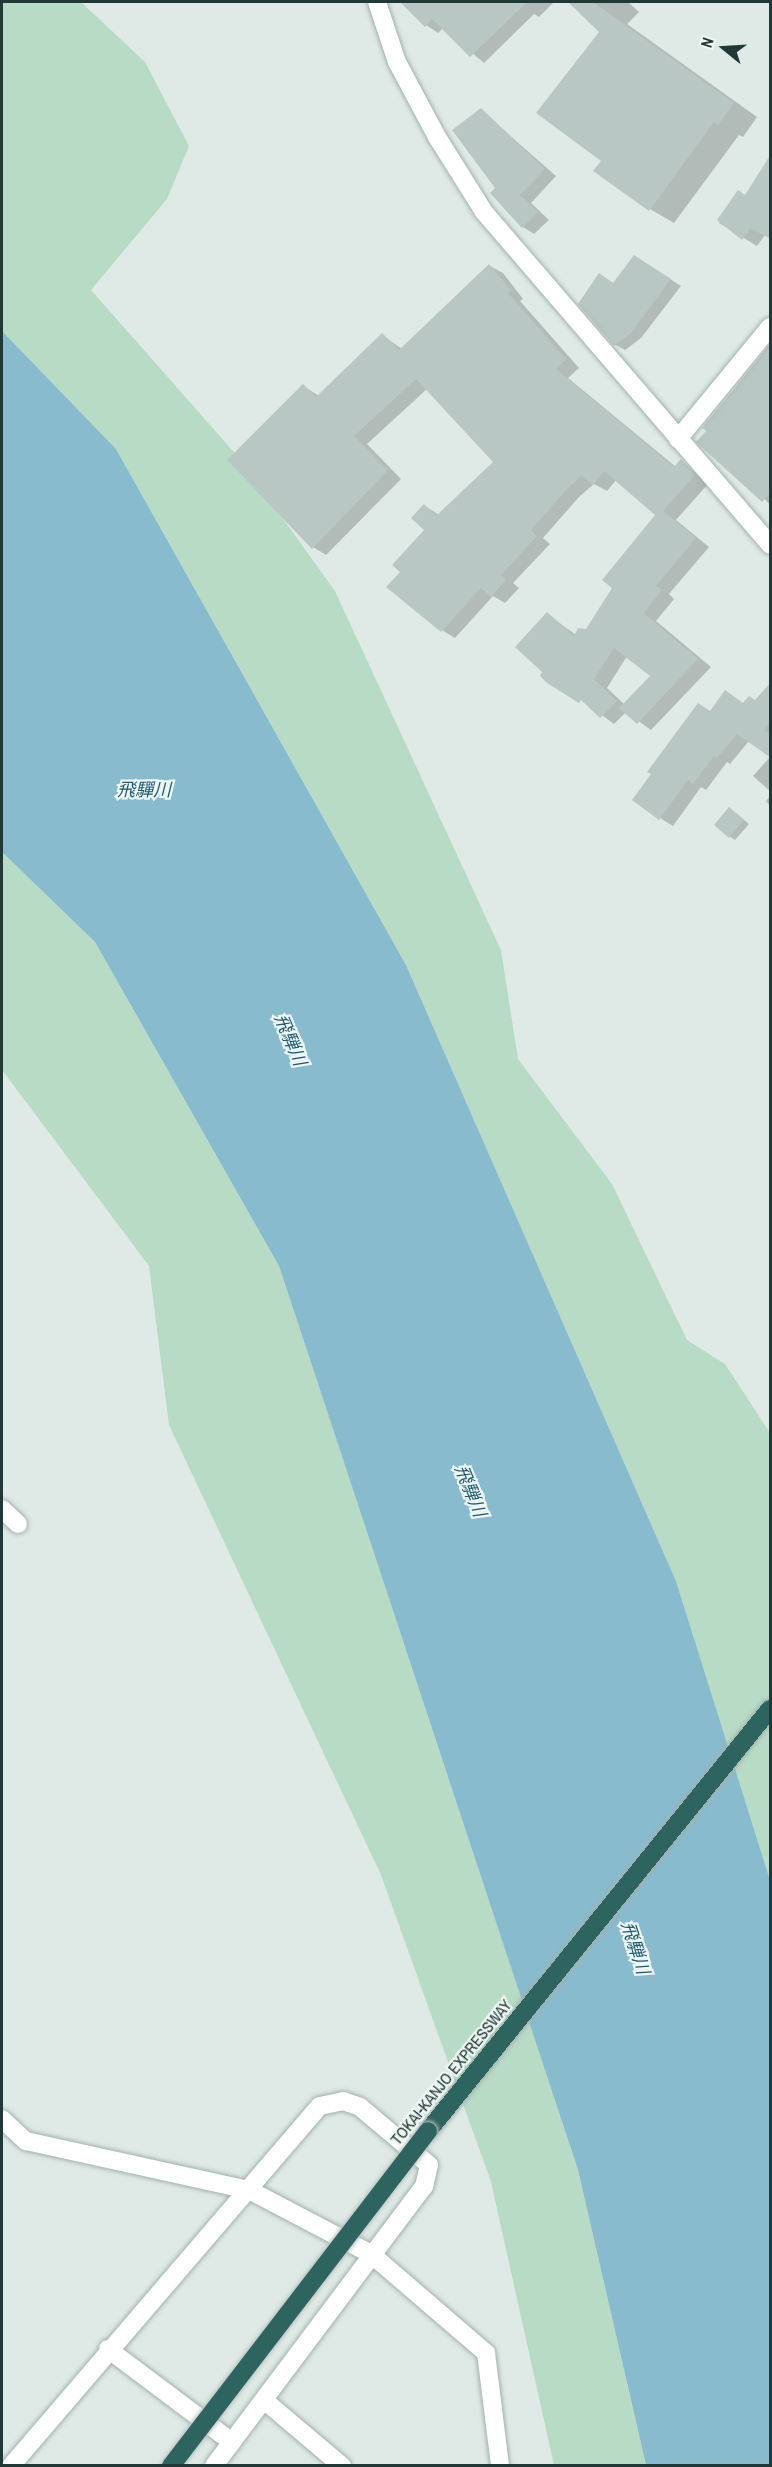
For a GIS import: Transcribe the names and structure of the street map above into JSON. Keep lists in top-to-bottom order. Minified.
{"streets":{"highway":["TOKAI-KANJO EXPRESSWAY"]},"water":["飛驒川","飛騨川"],"north":"left"}
